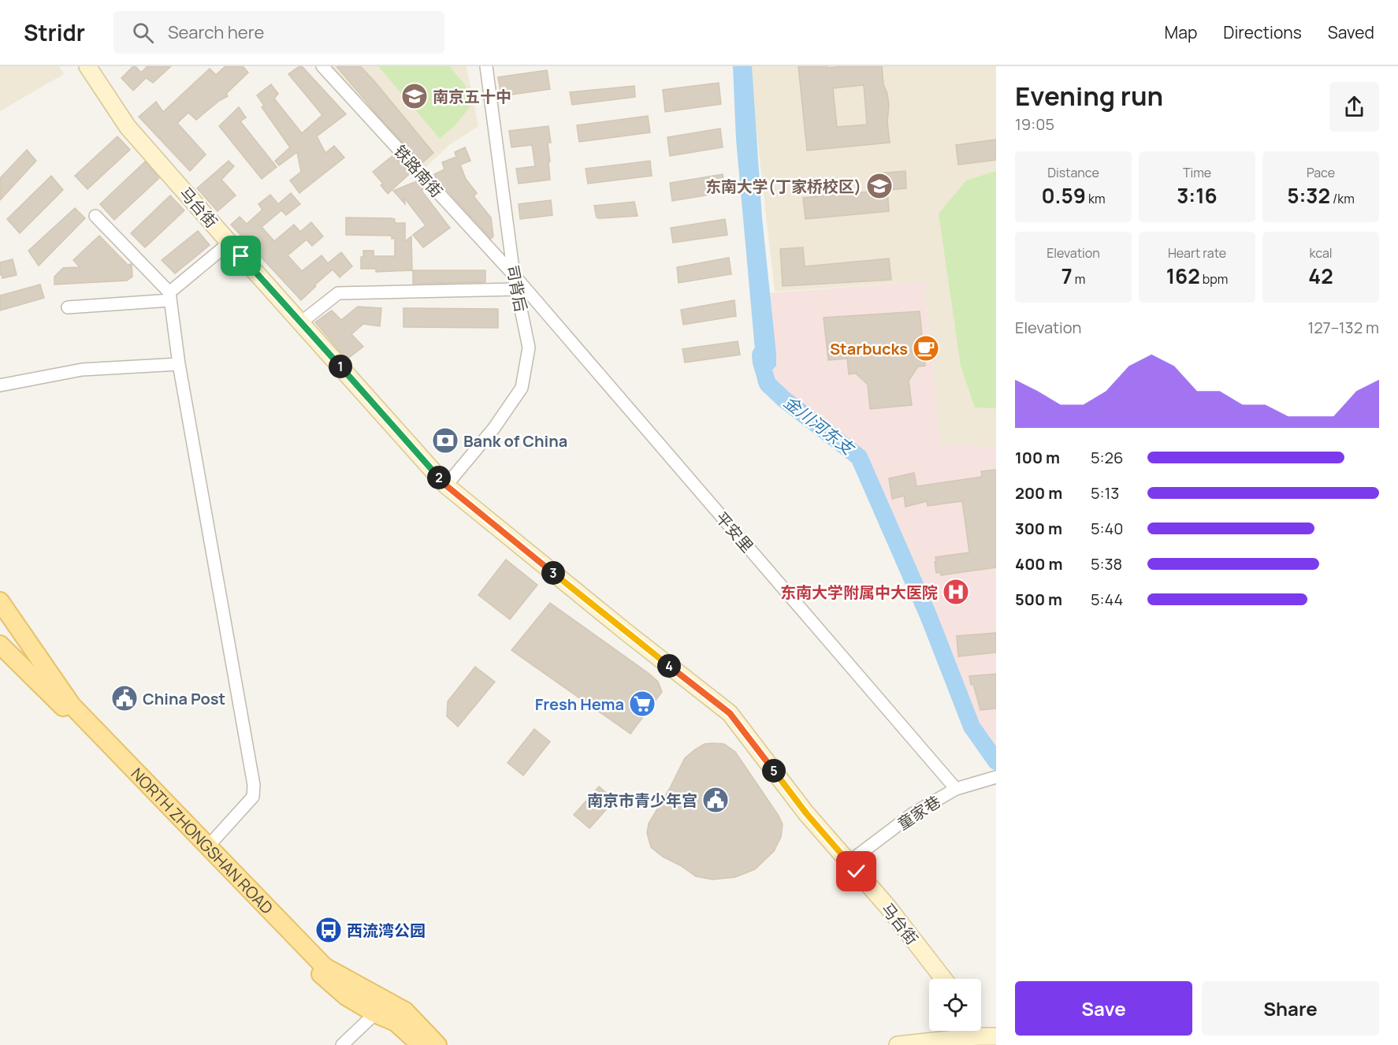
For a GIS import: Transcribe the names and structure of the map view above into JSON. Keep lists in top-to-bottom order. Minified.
{"streets":{"main road":["NORTH ZHONGSHAN ROAD"],"street":["铁路南街","马台街","司背后","平安里","童家巷"]},"crossings":[["铁路南街","司背后"],["铁路南街","平安里"],["马台街","司背后"],["马台街","童家巷"],["司背后","平安里"],["平安里","童家巷"]],"water":["金川河东支"],"places":{"school or university":["南京五十中","东南大学(丁家桥校区)"],"cafe":["Starbucks"],"bank":["Bank of China"],"hospital":["东南大学附属中大医院"],"public building":["China Post","南京市青少年宫"],"supermarket":["Fresh Hema"],"bus stop":["西流湾公园"]},"page":{"header":"Stridr","search":"Search here","nav":["Map","Directions","Saved"],"heading":["Evening run","19:05"],"stats":[["Distance","0.59 km"],["Time","3:16"],["Pace","5:32 /km"],["Elevation","7 m"],["Heart rate","162 bpm"],["kcal","42"]],"chart":["Elevation","127–132 m"],"pins":["1","2","3","4","5"],"list":[{"name":"100 m","note":"5:26"},{"name":"200 m","note":"5:13"},{"name":"300 m","note":"5:40"},{"name":"400 m","note":"5:38"},{"name":"500 m","note":"5:44"}],"buttons":["Save","Share"]}}
